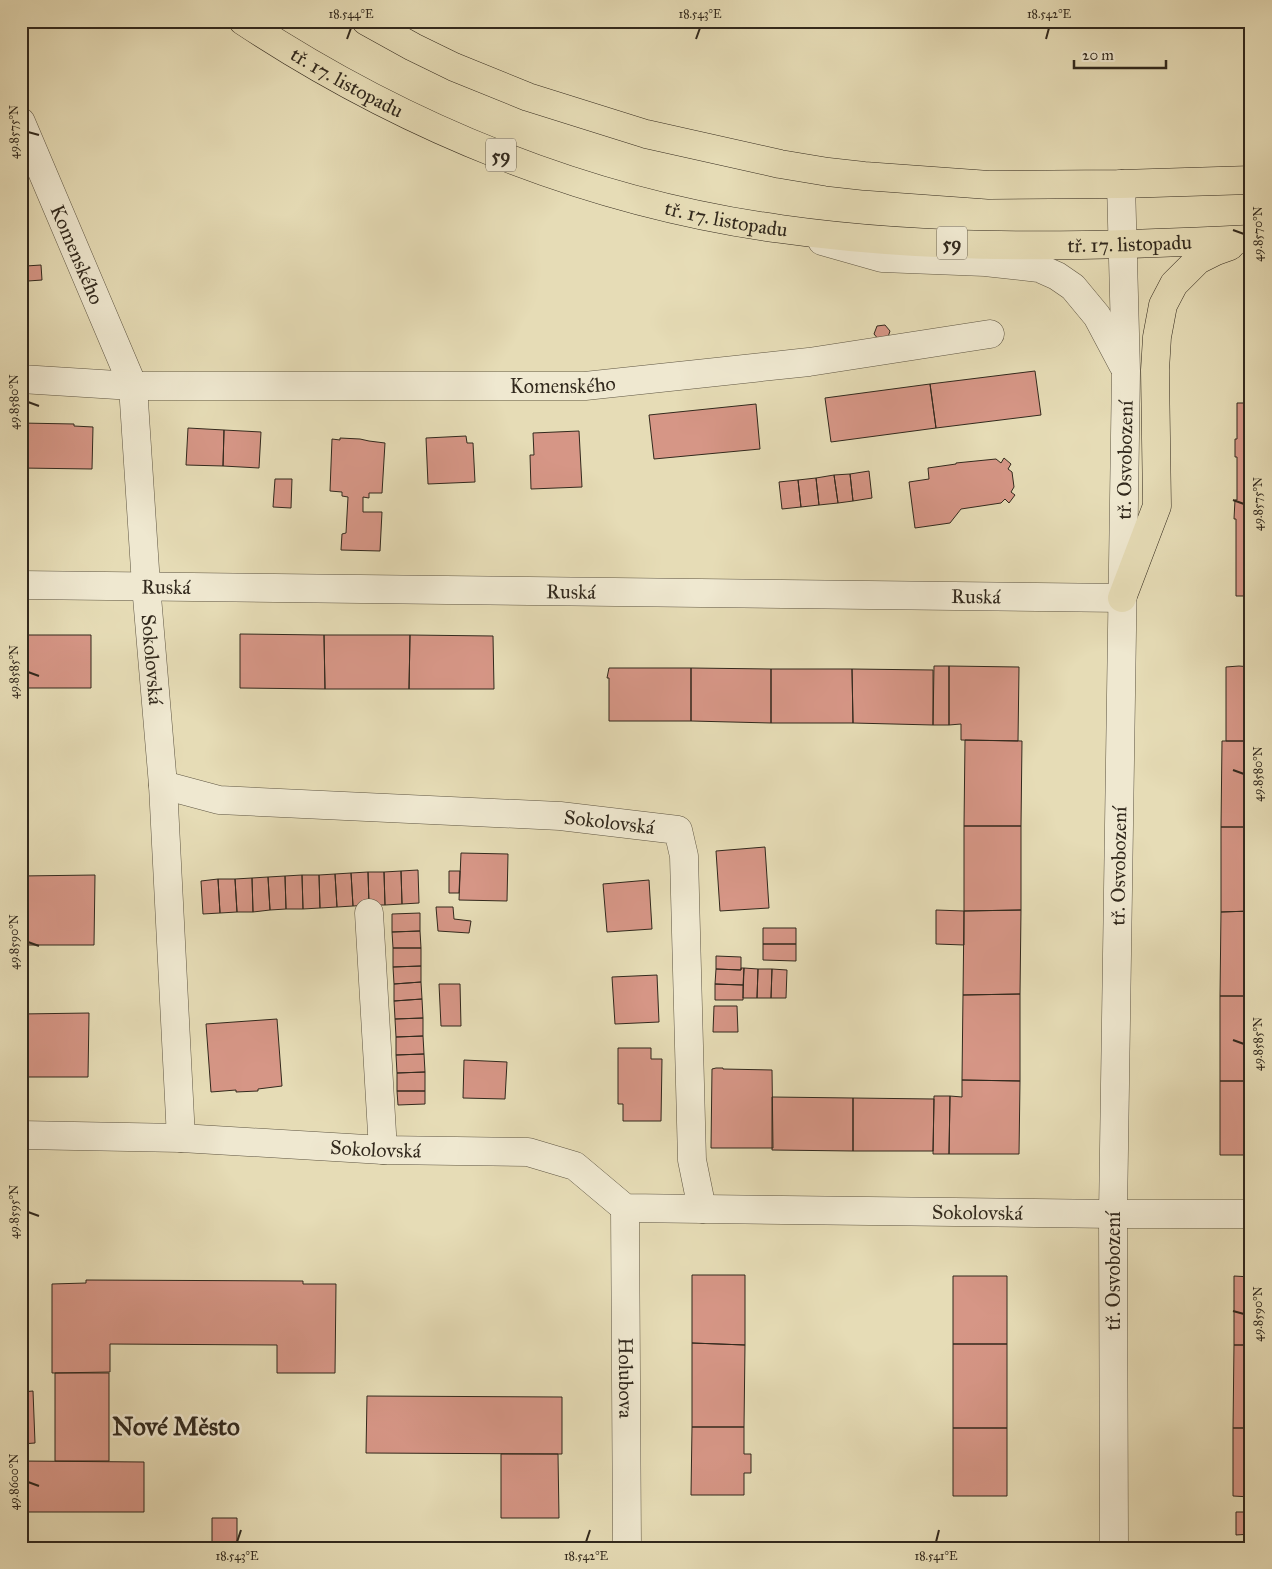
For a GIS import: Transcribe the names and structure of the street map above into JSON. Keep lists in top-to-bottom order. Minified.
{"streets":{"main road":["tř. 17. listopadu","59"],"street":["Komenského","tř. Osvobození","Ruská","Sokolovská","Holubova"]},"crossings":[["tř. 17. listopadu","tř. Osvobození"],["Komenského","Sokolovská"],["tř. Osvobození","Ruská"],["tř. Osvobození","Sokolovská"],["Ruská","Sokolovská"],["Sokolovská","Holubova"]],"districts":["Nové Město"],"scale_bar":"20 m","coordinates":["18.544°E","18.543°E","18.542°E","49.8575°N","49.8570°N","49.8580°N","49.8585°N","49.8590°N","49.8595°N","49.8600°N","18.541°E"]}
